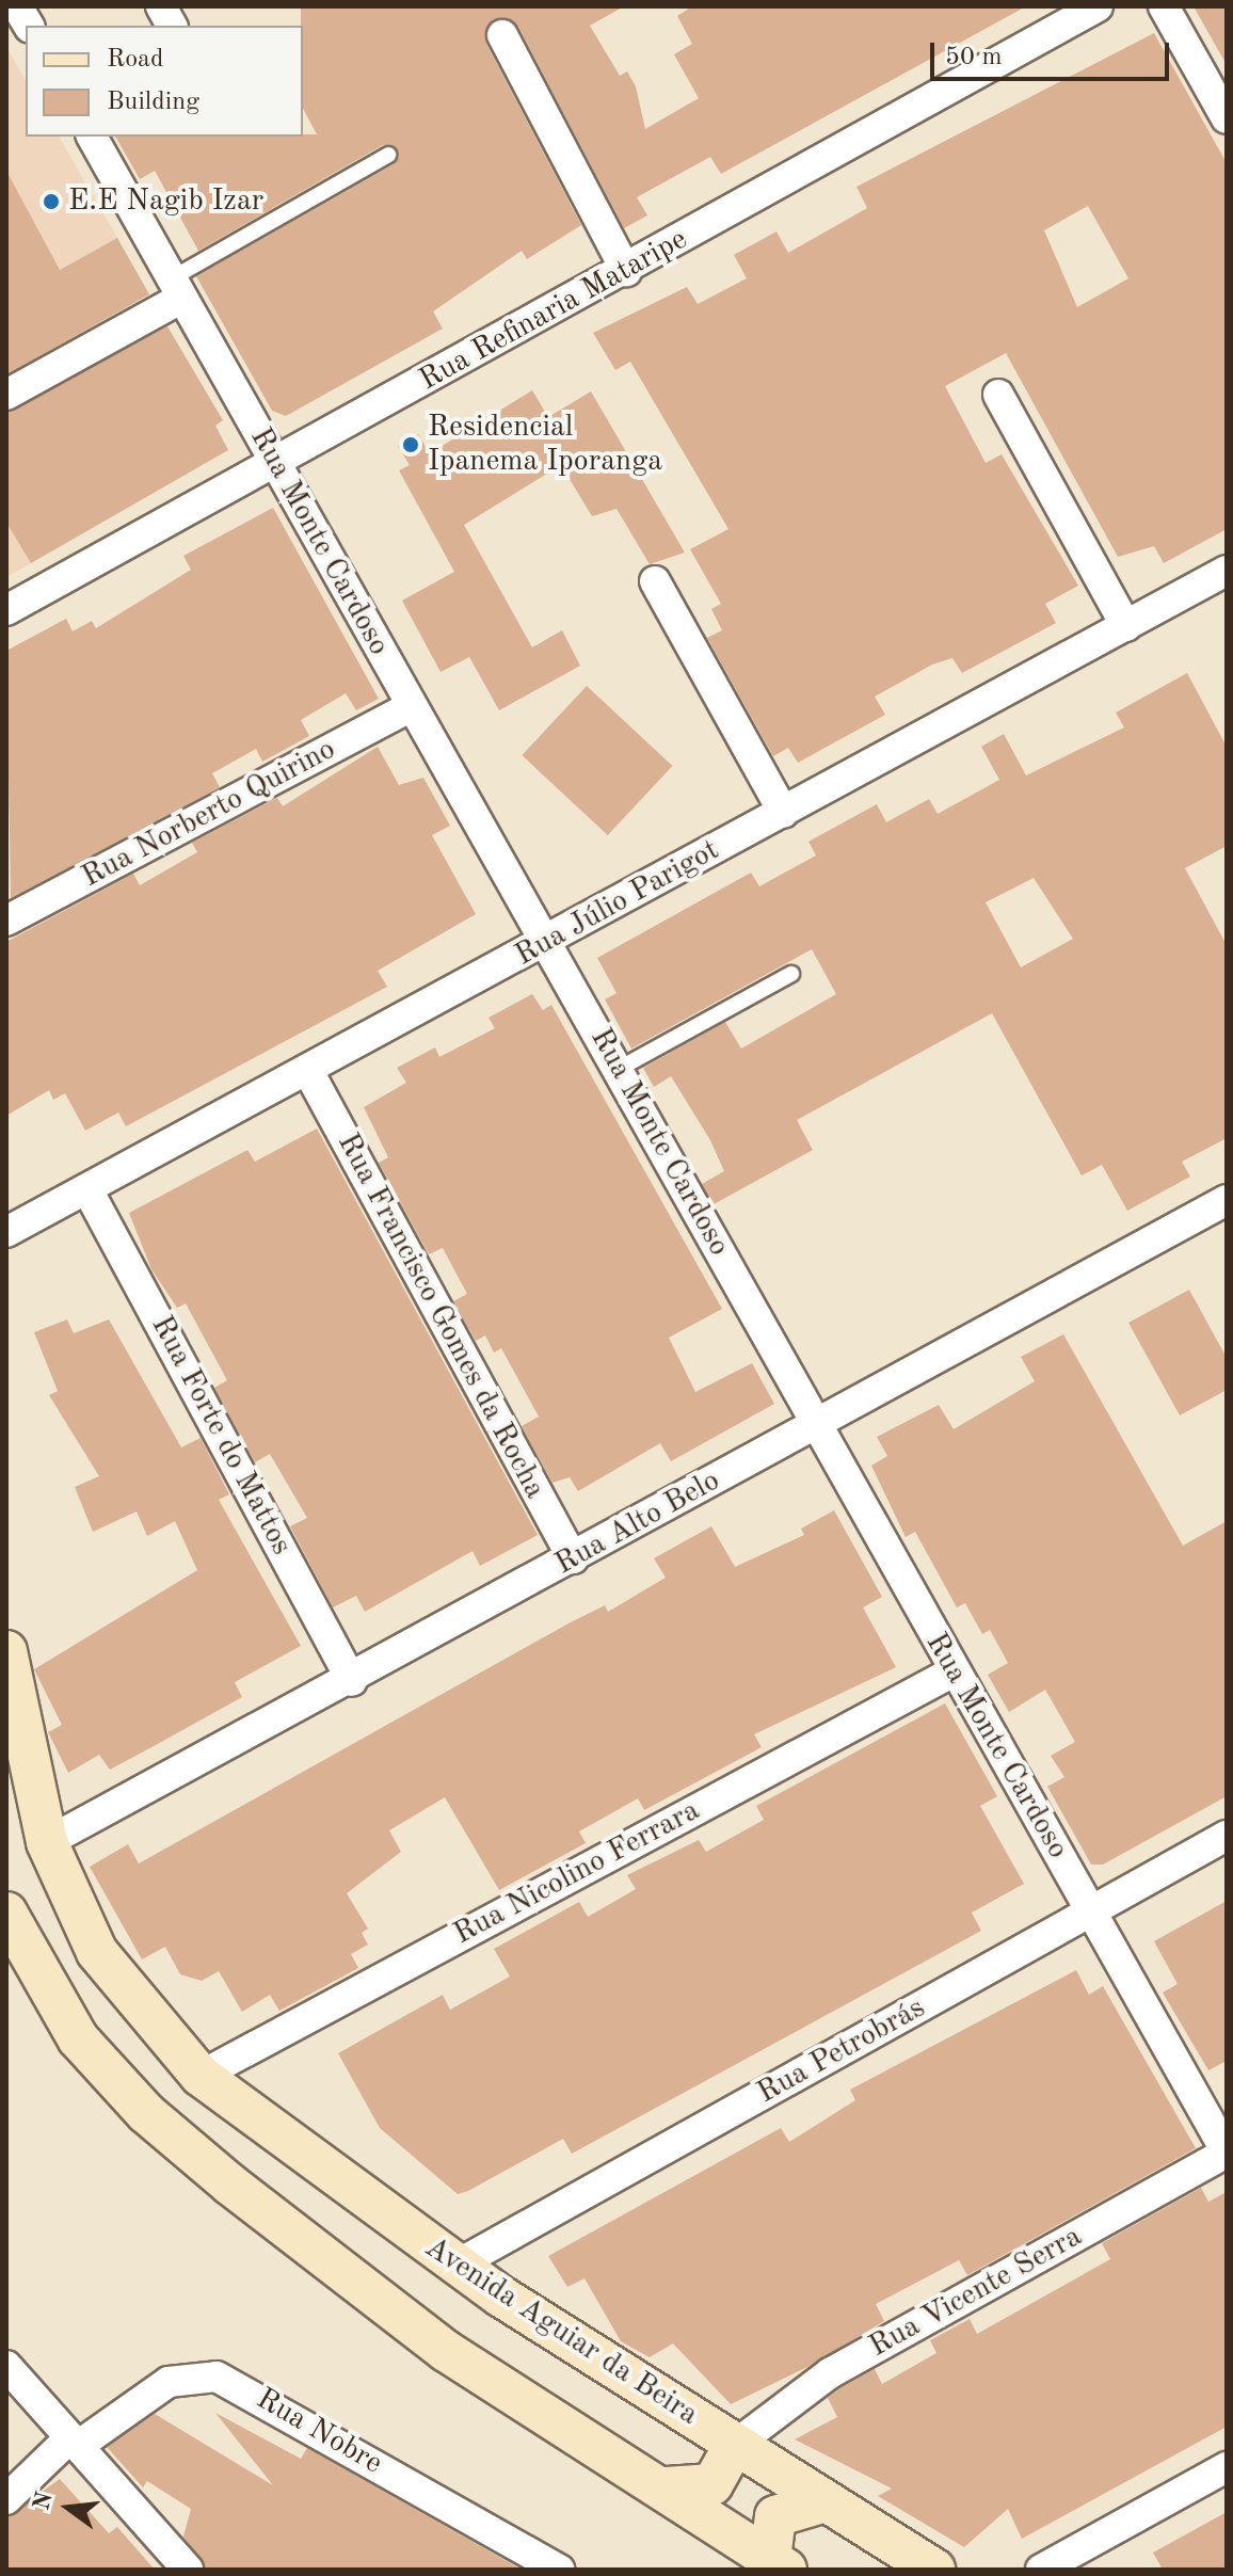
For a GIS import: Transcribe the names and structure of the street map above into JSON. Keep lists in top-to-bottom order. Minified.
{"streets":{"main road":["Avenida Aguiar da Beira"],"street":["Rua Refinaria Mataripe","Rua Monte Cardoso","Rua Norberto Quirino","Rua Júlio Parigot","Rua Francisco Gomes da Rocha","Rua Forte do Mattos","Rua Alto Belo","Rua Nicolino Ferrara","Rua Petrobrás","Rua Vicente Serra","Rua Nobre"]},"crossings":[["Rua Refinaria Mataripe","Rua Monte Cardoso"],["Rua Monte Cardoso","Rua Norberto Quirino"],["Rua Monte Cardoso","Rua Júlio Parigot"],["Rua Monte Cardoso","Rua Alto Belo"],["Rua Monte Cardoso","Rua Nicolino Ferrara"],["Rua Monte Cardoso","Rua Petrobrás"],["Rua Monte Cardoso","Rua Vicente Serra"],["Rua Júlio Parigot","Rua Francisco Gomes da Rocha"],["Rua Júlio Parigot","Rua Forte do Mattos"],["Rua Francisco Gomes da Rocha","Rua Alto Belo"],["Rua Forte do Mattos","Rua Alto Belo"],["Rua Alto Belo","Avenida Aguiar da Beira"],["Rua Nicolino Ferrara","Avenida Aguiar da Beira"],["Rua Petrobrás","Avenida Aguiar da Beira"],["Rua Vicente Serra","Avenida Aguiar da Beira"]],"places":["E.E Nagib Izar","Residencial Ipanema Iporanga"],"legend":["Road","Building"],"scale_bar":"50 m","north":"left"}
